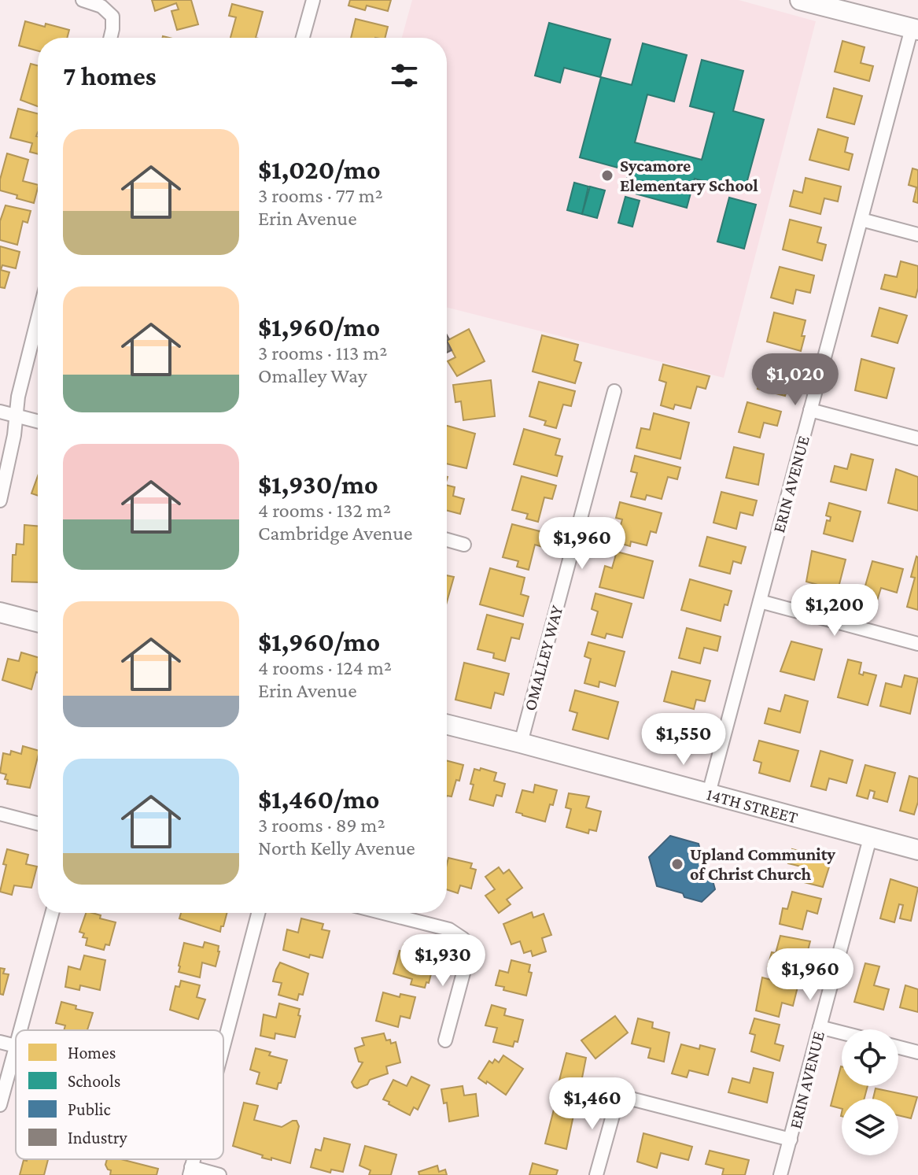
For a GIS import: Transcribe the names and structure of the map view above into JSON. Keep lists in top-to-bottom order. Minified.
{"streets":{"street":["ERIN AVENUE","OMALLEY WAY","14TH STREET"]},"crossings":[["ERIN AVENUE","14TH STREET"],["OMALLEY WAY","14TH STREET"]],"places":["Sycamore Elementary School","Upland Community of Christ Church"],"legend":["Homes","Schools","Public","Industry"],"page":{"heading":"7 homes","list":[{"name":"$1,020/mo","note":"3 rooms · 77 m² · Erin Avenue"},{"name":"$1,960/mo","note":"3 rooms · 113 m² · Omalley Way"},{"name":"$1,930/mo","note":"4 rooms · 132 m² · Cambridge Avenue"},{"name":"$1,960/mo","note":"4 rooms · 124 m² · Erin Avenue"},{"name":"$1,460/mo","note":"3 rooms · 89 m² · North Kelly Avenue"}],"price":["$1,020","$1,960","$1,200","$1,550","$1,930","$1,960","$1,460"]}}
